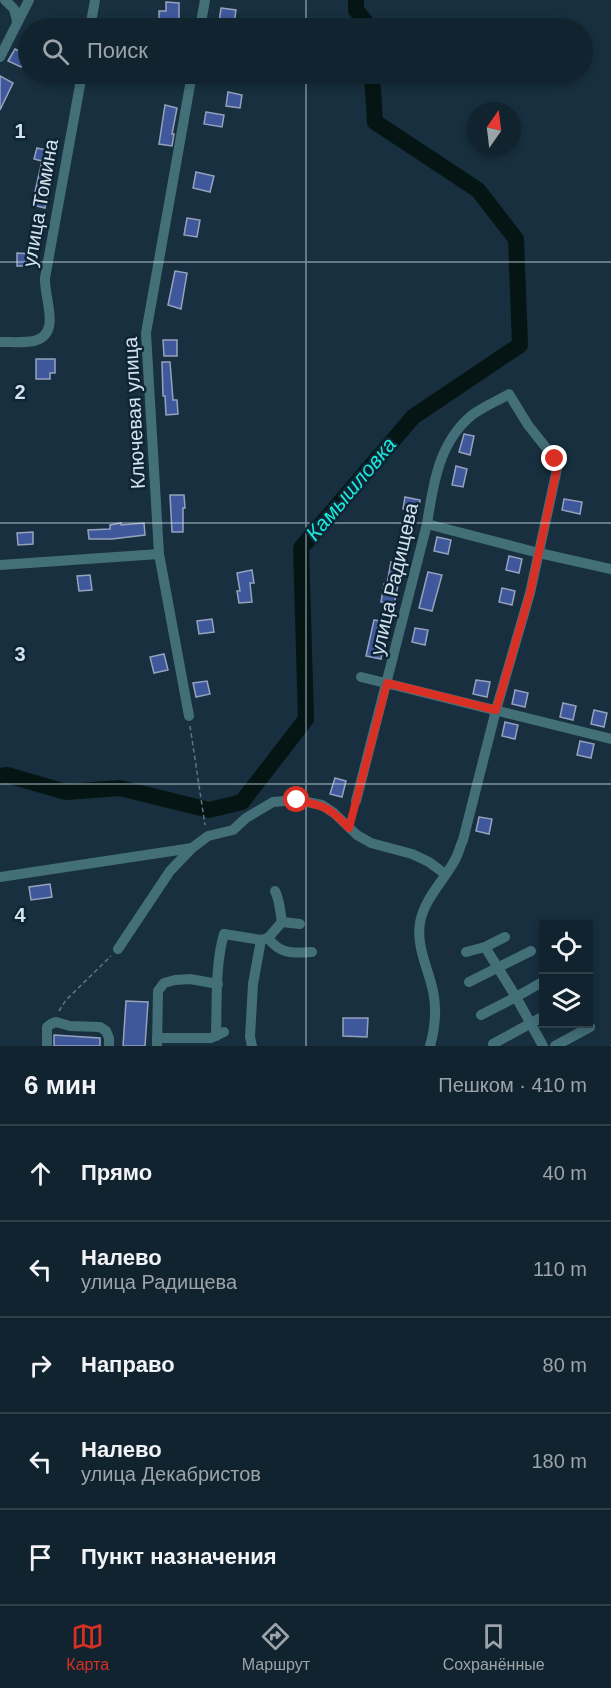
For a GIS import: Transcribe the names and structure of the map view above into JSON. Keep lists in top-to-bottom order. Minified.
{"streets":{"street":["улица Томина","Ключевая улица","улица Радищева"]},"water":["Камышловка"],"north":"top","page":{"search":"Поиск","heading":["6 мин","Пешком · 410 m"],"list":[["Прямо","40 m"],["Налево","улица Радищева","110 m"],["Направо","80 m"],["Налево","улица Декабристов","180 m"],"Пункт назначения"],"nav":["Карта","Маршрут","Сохранённые"]},"grid":{"rows":["1","2","3","4"]}}
